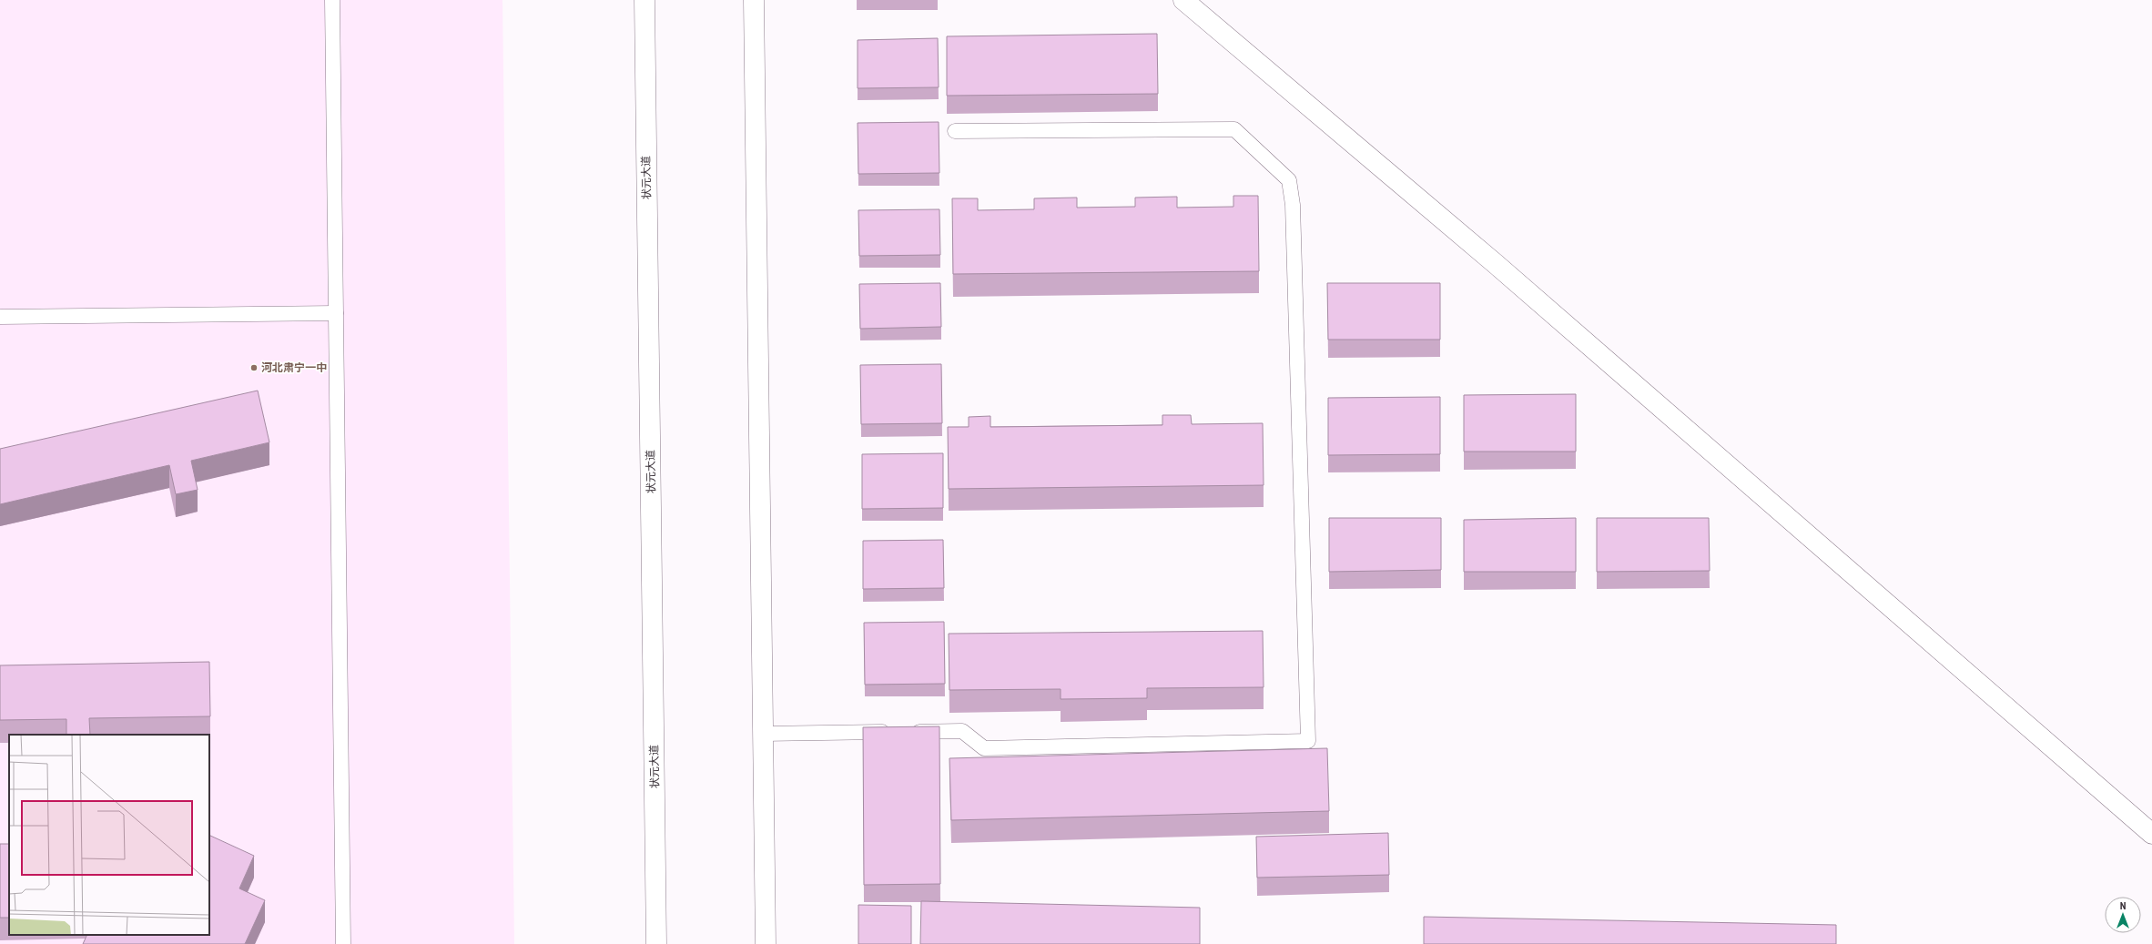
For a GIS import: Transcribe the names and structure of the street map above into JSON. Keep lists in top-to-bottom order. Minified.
{"streets":{"main road":["状元大道"]},"places":["河北肃宁一中"],"north":"top"}
